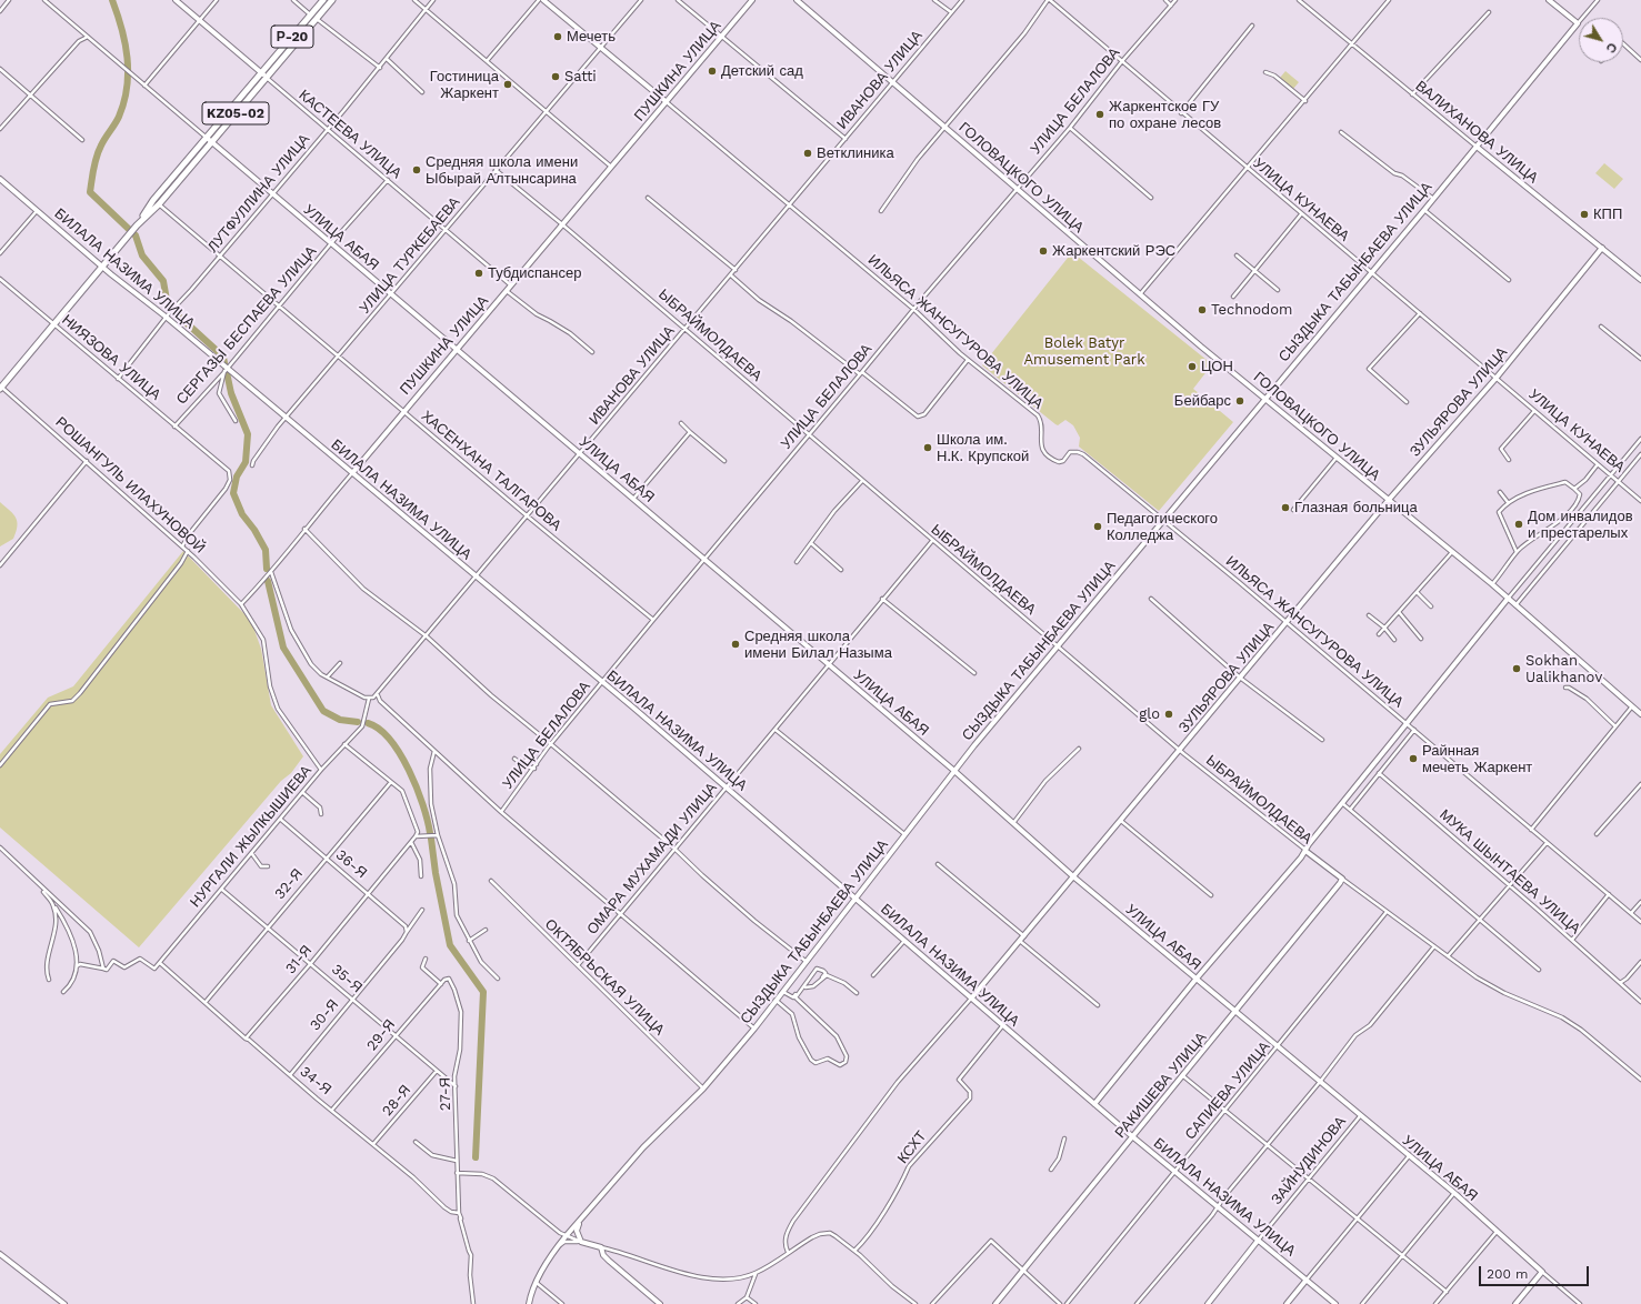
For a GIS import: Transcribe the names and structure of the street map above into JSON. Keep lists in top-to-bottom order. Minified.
{"streets":{"highway":["Р-20","KZ05-02"],"street":["ПУШКИНА УЛИЦА","ИВАНОВА УЛИЦА","УЛИЦА БЕЛАЛОВА","ВАЛИХАНОВА УЛИЦА","КАСТЕЕВА УЛИЦА","ГОЛОВАЦКОГО УЛИЦА","ЛУТФУЛЛИНА УЛИЦА","УЛИЦА КУНАЕВА","УЛИЦА АБАЯ","УЛИЦА ТУРКЕБАЕВА","БИЛАЛА НАЗИМА УЛИЦА","СЫЗДЫКА ТАБЫНБАЕВА УЛИЦА","СЕРГАЗЫ БЕСПАЕВА УЛИЦА","ИЛЬЯСА ЖАНСУГУРОВА УЛИЦА","ЫБРАЙМОЛДАЕВА","НИЯЗОВА УЛИЦА","ЗУЛЬЯРОВА УЛИЦА","ХАСЕНХАНА ТАЛГАРОВА","РОШАНГУЛЬ ИЛАХУНОВОЙ","НУРГАЛИ ЖЫЛКЫШИЕВА","ОМАРА МУХАМАДИ УЛИЦА","36-Я","МУКА ШЫНТАЕВА УЛИЦА","32-Я","31-Я","ОКТЯБРЬСКАЯ УЛИЦА","35-Я","30-Я","29-Я","34-Я","РАКИШЕВА УЛИЦА","САПИЕВА УЛИЦА","27-Я","28-Я","КСХТ","ЗАЙНУДИНОВА"]},"crossings":[["Р-20","KZ05-02"],["Р-20","КАСТЕЕВА УЛИЦА"],["ПУШКИНА УЛИЦА","КАСТЕЕВА УЛИЦА"],["ПУШКИНА УЛИЦА","УЛИЦА АБАЯ"],["ПУШКИНА УЛИЦА","БИЛАЛА НАЗИМА УЛИЦА"],["ПУШКИНА УЛИЦА","ИЛЬЯСА ЖАНСУГУРОВА УЛИЦА"],["ПУШКИНА УЛИЦА","ЫБРАЙМОЛДАЕВА"],["ПУШКИНА УЛИЦА","ХАСЕНХАНА ТАЛГАРОВА"],["ПУШКИНА УЛИЦА","РОШАНГУЛЬ ИЛАХУНОВОЙ"],["ИВАНОВА УЛИЦА","ГОЛОВАЦКОГО УЛИЦА"],["ИВАНОВА УЛИЦА","УЛИЦА АБАЯ"],["ИВАНОВА УЛИЦА","БИЛАЛА НАЗИМА УЛИЦА"],["ИВАНОВА УЛИЦА","ИЛЬЯСА ЖАНСУГУРОВА УЛИЦА"],["ИВАНОВА УЛИЦА","ЫБРАЙМОЛДАЕВА"],["ИВАНОВА УЛИЦА","ХАСЕНХАНА ТАЛГАРОВА"],["ИВАНОВА УЛИЦА","НУРГАЛИ ЖЫЛКЫШИЕВА"],["УЛИЦА БЕЛАЛОВА","ГОЛОВАЦКОГО УЛИЦА"],["УЛИЦА БЕЛАЛОВА","УЛИЦА КУНАЕВА"],["УЛИЦА БЕЛАЛОВА","УЛИЦА АБАЯ"],["УЛИЦА БЕЛАЛОВА","БИЛАЛА НАЗИМА УЛИЦА"],["УЛИЦА БЕЛАЛОВА","ИЛЬЯСА ЖАНСУГУРОВА УЛИЦА"],["УЛИЦА БЕЛАЛОВА","ЫБРАЙМОЛДАЕВА"],["УЛИЦА БЕЛАЛОВА","ХАСЕНХАНА ТАЛГАРОВА"],["KZ05-02","КАСТЕЕВА УЛИЦА"],["KZ05-02","УЛИЦА АБАЯ"],["KZ05-02","БИЛАЛА НАЗИМА УЛИЦА"],["KZ05-02","НИЯЗОВА УЛИЦА"],["KZ05-02","ХАСЕНХАНА ТАЛГАРОВА"],["KZ05-02","РОШАНГУЛЬ ИЛАХУНОВОЙ"],["ВАЛИХАНОВА УЛИЦА","СЫЗДЫКА ТАБЫНБАЕВА УЛИЦА"],["ВАЛИХАНОВА УЛИЦА","ЗУЛЬЯРОВА УЛИЦА"],["КАСТЕЕВА УЛИЦА","ЛУТФУЛЛИНА УЛИЦА"],["КАСТЕЕВА УЛИЦА","УЛИЦА ТУРКЕБАЕВА"],["КАСТЕЕВА УЛИЦА","СЕРГАЗЫ БЕСПАЕВА УЛИЦА"],["ГОЛОВАЦКОГО УЛИЦА","СЫЗДЫКА ТАБЫНБАЕВА УЛИЦА"],["ГОЛОВАЦКОГО УЛИЦА","ЗУЛЬЯРОВА УЛИЦА"],["ЛУТФУЛЛИНА УЛИЦА","УЛИЦА АБАЯ"],["ЛУТФУЛЛИНА УЛИЦА","БИЛАЛА НАЗИМА УЛИЦА"],["ЛУТФУЛЛИНА УЛИЦА","НИЯЗОВА УЛИЦА"],["ЛУТФУЛЛИНА УЛИЦА","ХАСЕНХАНА ТАЛГАРОВА"],["УЛИЦА КУНАЕВА","СЫЗДЫКА ТАБЫНБАЕВА УЛИЦА"],["УЛИЦА КУНАЕВА","ЗУЛЬЯРОВА УЛИЦА"],["УЛИЦА АБАЯ","УЛИЦА ТУРКЕБАЕВА"],["УЛИЦА АБАЯ","СЫЗДЫКА ТАБЫНБАЕВА УЛИЦА"],["УЛИЦА АБАЯ","СЕРГАЗЫ БЕСПАЕВА УЛИЦА"],["УЛИЦА АБАЯ","ЗУЛЬЯРОВА УЛИЦА"],["УЛИЦА АБАЯ","ОМАРА МУХАМАДИ УЛИЦА"],["УЛИЦА АБАЯ","РАКИШЕВА УЛИЦА"],["УЛИЦА АБАЯ","САПИЕВА УЛИЦА"],["УЛИЦА АБАЯ","ЗАЙНУДИНОВА"],["УЛИЦА ТУРКЕБАЕВА","БИЛАЛА НАЗИМА УЛИЦА"],["УЛИЦА ТУРКЕБАЕВА","ИЛЬЯСА ЖАНСУГУРОВА УЛИЦА"],["УЛИЦА ТУРКЕБАЕВА","ЫБРАЙМОЛДАЕВА"],["УЛИЦА ТУРКЕБАЕВА","ХАСЕНХАНА ТАЛГАРОВА"],["БИЛАЛА НАЗИМА УЛИЦА","СЫЗДЫКА ТАБЫНБАЕВА УЛИЦА"],["БИЛАЛА НАЗИМА УЛИЦА","СЕРГАЗЫ БЕСПАЕВА УЛИЦА"],["БИЛАЛА НАЗИМА УЛИЦА","ЗУЛЬЯРОВА УЛИЦА"],["БИЛАЛА НАЗИМА УЛИЦА","ОМАРА МУХАМАДИ УЛИЦА"],["БИЛАЛА НАЗИМА УЛИЦА","РАКИШЕВА УЛИЦА"],["БИЛАЛА НАЗИМА УЛИЦА","САПИЕВА УЛИЦА"],["БИЛАЛА НАЗИМА УЛИЦА","КСХТ"],["БИЛАЛА НАЗИМА УЛИЦА","ЗАЙНУДИНОВА"],["СЫЗДЫКА ТАБЫНБАЕВА УЛИЦА","ИЛЬЯСА ЖАНСУГУРОВА УЛИЦА"],["СЫЗДЫКА ТАБЫНБАЕВА УЛИЦА","ЫБРАЙМОЛДАЕВА"],["СЫЗДЫКА ТАБЫНБАЕВА УЛИЦА","ОКТЯБРЬСКАЯ УЛИЦА"],["СЕРГАЗЫ БЕСПАЕВА УЛИЦА","НИЯЗОВА УЛИЦА"],["СЕРГАЗЫ БЕСПАЕВА УЛИЦА","ХАСЕНХАНА ТАЛГАРОВА"],["ИЛЬЯСА ЖАНСУГУРОВА УЛИЦА","ЗУЛЬЯРОВА УЛИЦА"],["ЫБРАЙМОЛДАЕВА","ЗУЛЬЯРОВА УЛИЦА"],["ЫБРАЙМОЛДАЕВА","ОМАРА МУХАМАДИ УЛИЦА"],["ЫБРАЙМОЛДАЕВА","РАКИШЕВА УЛИЦА"],["ЫБРАЙМОЛДАЕВА","САПИЕВА УЛИЦА"],["НИЯЗОВА УЛИЦА","РОШАНГУЛЬ ИЛАХУНОВОЙ"],["РОШАНГУЛЬ ИЛАХУНОВОЙ","НУРГАЛИ ЖЫЛКЫШИЕВА"],["НУРГАЛИ ЖЫЛКЫШИЕВА","36-Я"],["НУРГАЛИ ЖЫЛКЫШИЕВА","35-Я"],["НУРГАЛИ ЖЫЛКЫШИЕВА","34-Я"],["ОМАРА МУХАМАДИ УЛИЦА","ОКТЯБРЬСКАЯ УЛИЦА"],["36-Я","32-Я"],["36-Я","31-Я"],["32-Я","35-Я"],["32-Я","34-Я"],["31-Я","35-Я"],["31-Я","34-Я"],["35-Я","30-Я"],["35-Я","29-Я"],["35-Я","27-Я"],["35-Я","28-Я"],["30-Я","34-Я"],["29-Я","34-Я"],["29-Я","27-Я"],["34-Я","27-Я"],["34-Я","28-Я"]],"parks":["Bolek Batyr Amusement Park"],"places":["Мечеть","Детский сад","Satti","Гостиница Жаркент","Жаркентское ГУ по охране лесов","Ветклиника","Средняя школа имени Ыбырай Алтынсарина","КПП","Жаркентский РЭС","Тубдиспансер","Technodom","ЦОН","Бейбарс","Школа им. Н.К. Крупской","Глазная больница","Дом инвалидов и престарелых","Педагогического Колледжа","Средняя школа имени Билал Назыма","Sokhan Ualikhanov","glo","Райнная мечеть Жаркент"],"scale_bar":"200 m","north":"bottom right"}
